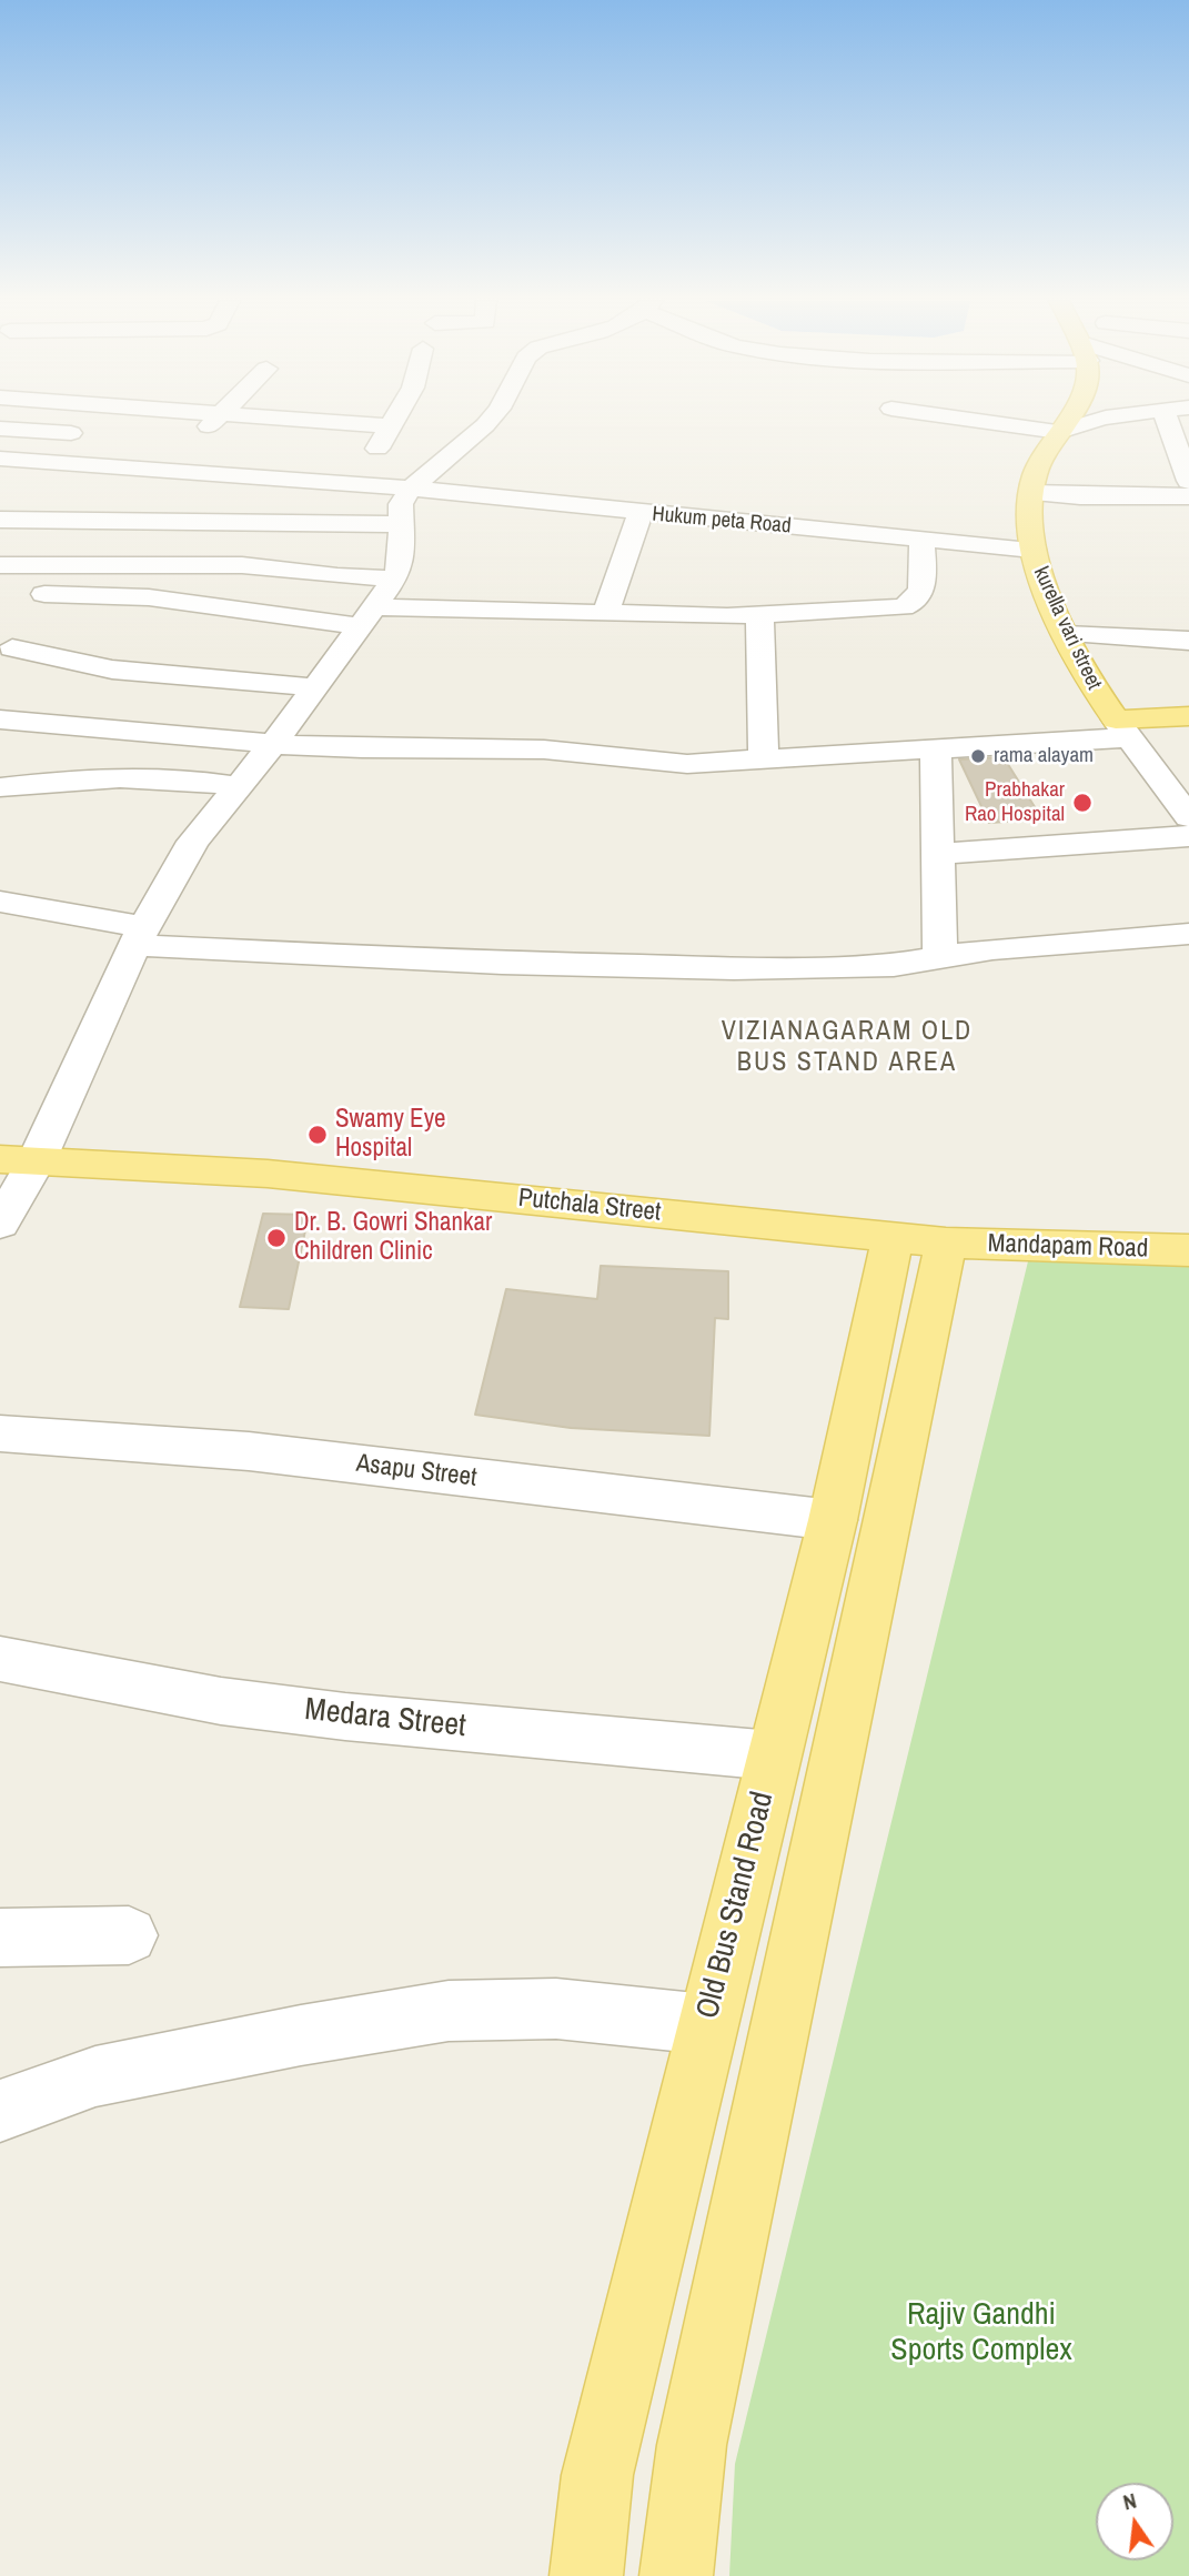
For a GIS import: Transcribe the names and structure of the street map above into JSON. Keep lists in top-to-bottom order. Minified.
{"streets":{"main road":["kurella vari street","Putchala Street","Mandapam Road","Old Bus Stand Road"],"street":["Hukum peta Road","Asapu Street","Medara Street"]},"crossings":[["Hukum peta Road","kurella vari street"],["Putchala Street","Mandapam Road"],["Putchala Street","Old Bus Stand Road"],["Mandapam Road","Old Bus Stand Road"],["Asapu Street","Old Bus Stand Road"],["Medara Street","Old Bus Stand Road"]],"districts":["VIZIANAGARAM OLD BUS STAND AREA"],"parks":["Rajiv Gandhi Sports Complex"],"places":["rama alayam","Prabhakar Rao Hospital","Swamy Eye Hospital","Dr. B. Gowri Shankar Children Clinic"],"north":"top"}
